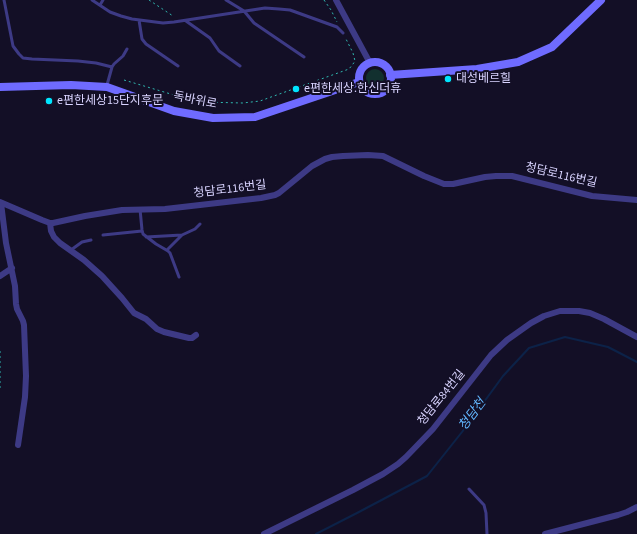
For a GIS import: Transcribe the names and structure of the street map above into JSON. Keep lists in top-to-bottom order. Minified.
{"streets":{"main road":["독바위로"],"street":["청담로116번길","청담로84번길"]},"water":["청담천"],"places":["대성베르힐","e편한세상.한신더휴","e편한세상15단지후문"]}
